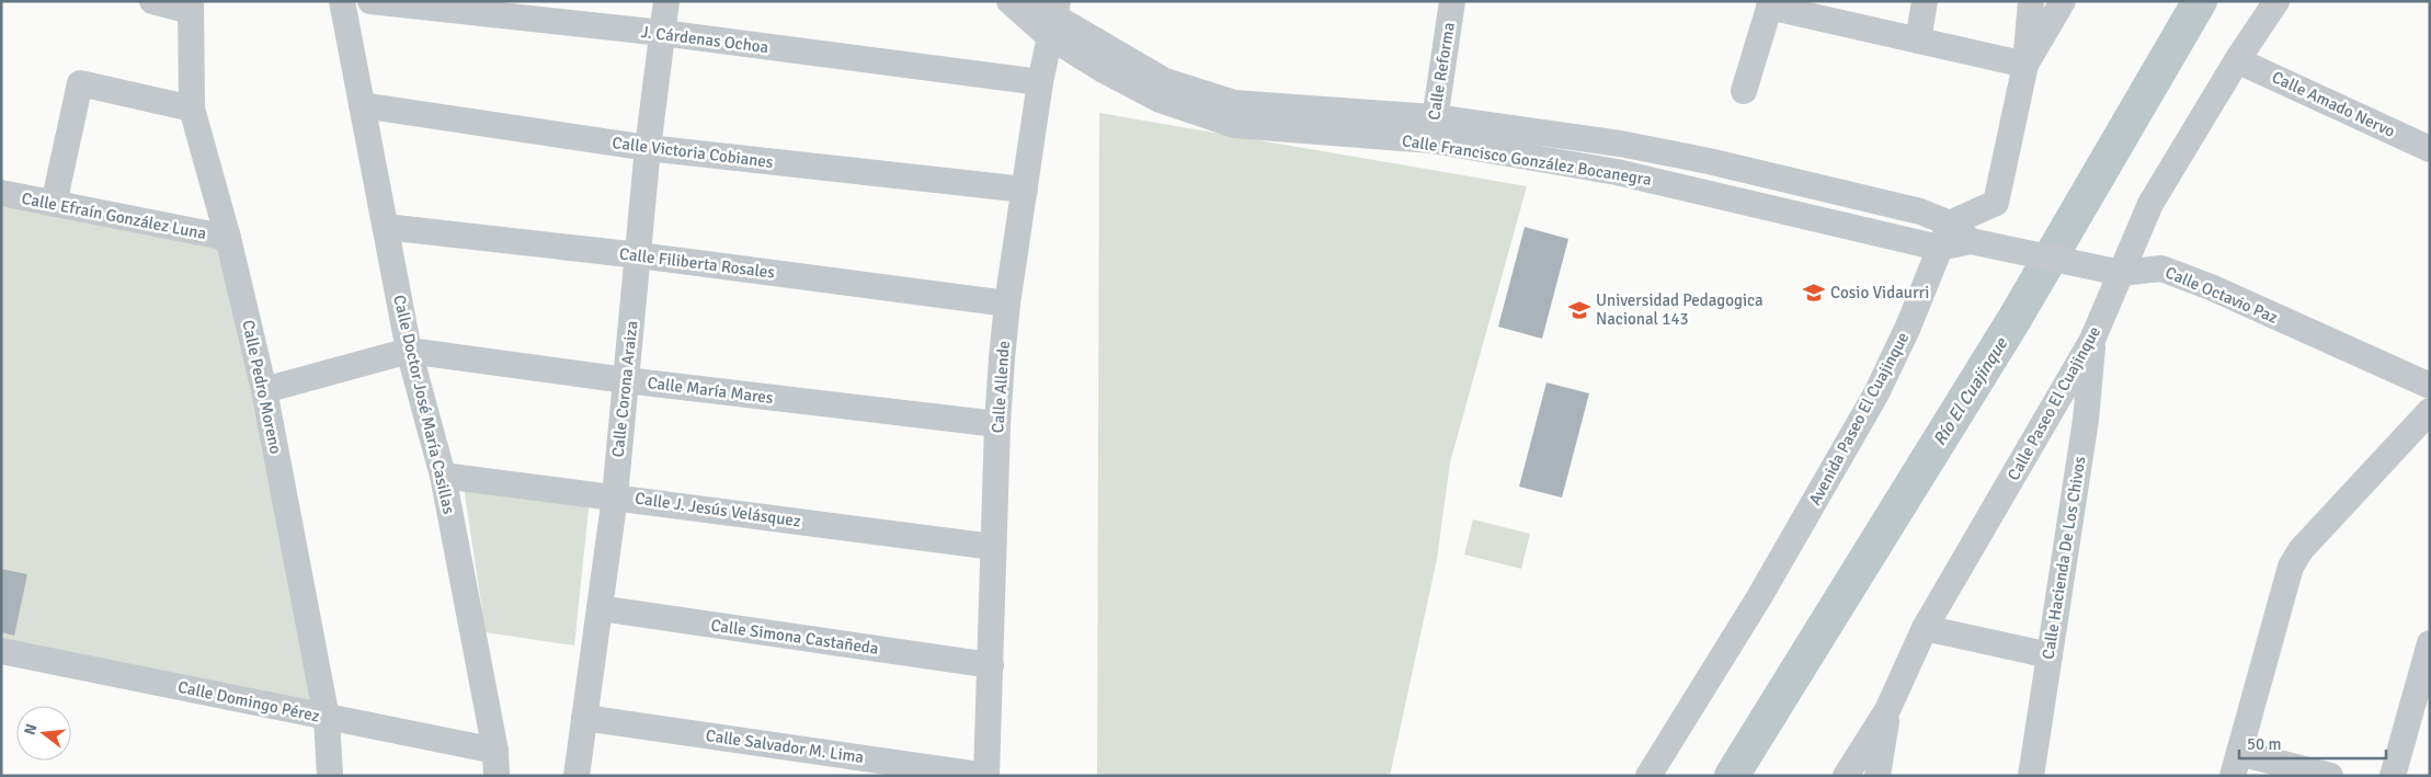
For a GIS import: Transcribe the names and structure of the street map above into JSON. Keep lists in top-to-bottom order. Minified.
{"streets":{"street":["J. Cárdenas Ochoa","Calle Reforma","Calle Amado Nervo","Calle Victoria Cobianes","Calle Francisco González Bocanegra","Calle Efraín González Luna","Calle Filiberta Rosales","Calle Octavio Paz","Calle Pedro Moreno","Calle Allende","Calle Corona Araiza","Calle María Mares","Calle Paseo El Cuajinque","Calle Doctor José María Casillas","Avenida Paseo El Cuajinque","Calle J. Jesús Velásquez","Calle Hacienda De Los Chivos","Calle Simona Castañeda","Calle Domingo Pérez","Calle Salvador M. Lima"]},"crossings":[["J. Cárdenas Ochoa","Calle Allende"],["J. Cárdenas Ochoa","Calle Corona Araiza"],["Calle Reforma","Calle Francisco González Bocanegra"],["Calle Amado Nervo","Calle Paseo El Cuajinque"],["Calle Victoria Cobianes","Calle Allende"],["Calle Victoria Cobianes","Calle Corona Araiza"],["Calle Victoria Cobianes","Calle Doctor José María Casillas"],["Calle Francisco González Bocanegra","Calle Octavio Paz"],["Calle Francisco González Bocanegra","Calle Allende"],["Calle Francisco González Bocanegra","Avenida Paseo El Cuajinque"],["Calle Efraín González Luna","Calle Pedro Moreno"],["Calle Filiberta Rosales","Calle Allende"],["Calle Filiberta Rosales","Calle Corona Araiza"],["Calle Filiberta Rosales","Calle Doctor José María Casillas"],["Calle Octavio Paz","Calle Paseo El Cuajinque"],["Calle Octavio Paz","Avenida Paseo El Cuajinque"],["Calle Pedro Moreno","Calle María Mares"],["Calle Pedro Moreno","Calle Domingo Pérez"],["Calle Allende","Calle María Mares"],["Calle Allende","Calle J. Jesús Velásquez"],["Calle Allende","Calle Simona Castañeda"],["Calle Allende","Calle Salvador M. Lima"],["Calle Corona Araiza","Calle María Mares"],["Calle Corona Araiza","Calle J. Jesús Velásquez"],["Calle Corona Araiza","Calle Simona Castañeda"],["Calle Corona Araiza","Calle Salvador M. Lima"],["Calle María Mares","Calle Doctor José María Casillas"],["Calle Paseo El Cuajinque","Calle Hacienda De Los Chivos"],["Calle Doctor José María Casillas","Calle J. Jesús Velásquez"],["Calle Doctor José María Casillas","Calle Domingo Pérez"]],"water":["Río El Cuajinque"],"places":{"school or university":["Cosio Vidaurri","Universidad Pedagogica Nacional 143"]},"scale_bar":"50 m","north":"left"}
